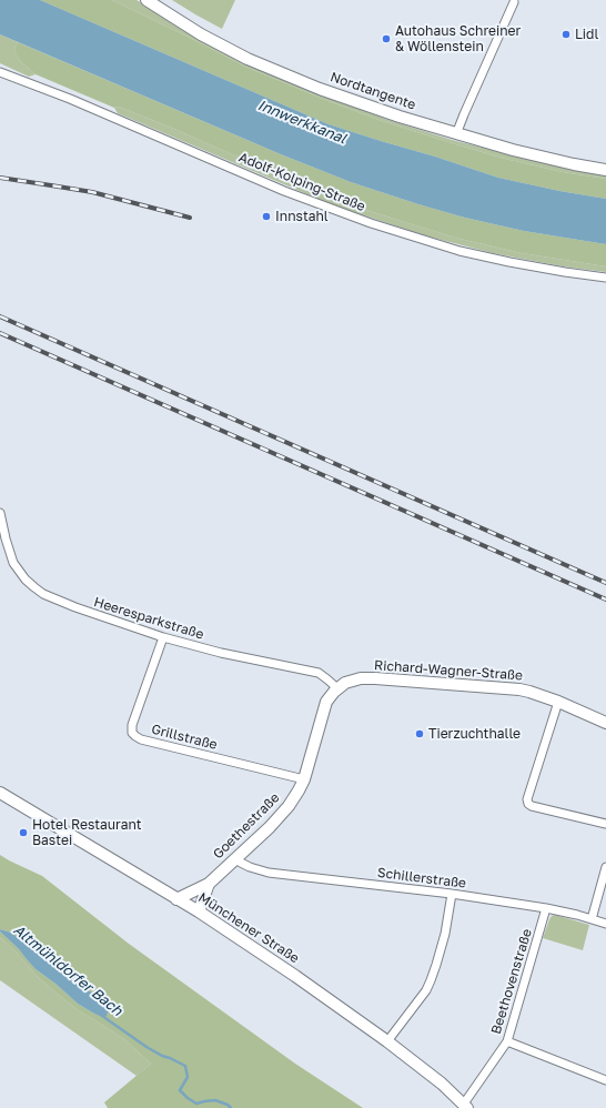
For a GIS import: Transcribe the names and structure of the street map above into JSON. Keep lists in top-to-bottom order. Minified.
{"streets":{"street":["Nordtangente","Adolf-Kolping-Straße","Heeresparkstraße","Richard-Wagner-Straße","Grillstraße","Goethestraße","Schillerstraße","Münchener Straße","Beethovenstraße"]},"crossings":[["Heeresparkstraße","Richard-Wagner-Straße"],["Heeresparkstraße","Grillstraße"],["Heeresparkstraße","Goethestraße"],["Richard-Wagner-Straße","Goethestraße"],["Grillstraße","Goethestraße"],["Goethestraße","Schillerstraße"],["Goethestraße","Münchener Straße"],["Schillerstraße","Beethovenstraße"],["Münchener Straße","Beethovenstraße"]],"water":["Innwerkkanal","Altmühldorfer Bach"],"places":["Lidl","Autohaus Schreiner & Wöllenstein","Innstahl","Tierzuchthalle","Hotel Restaurant Bastei"]}
